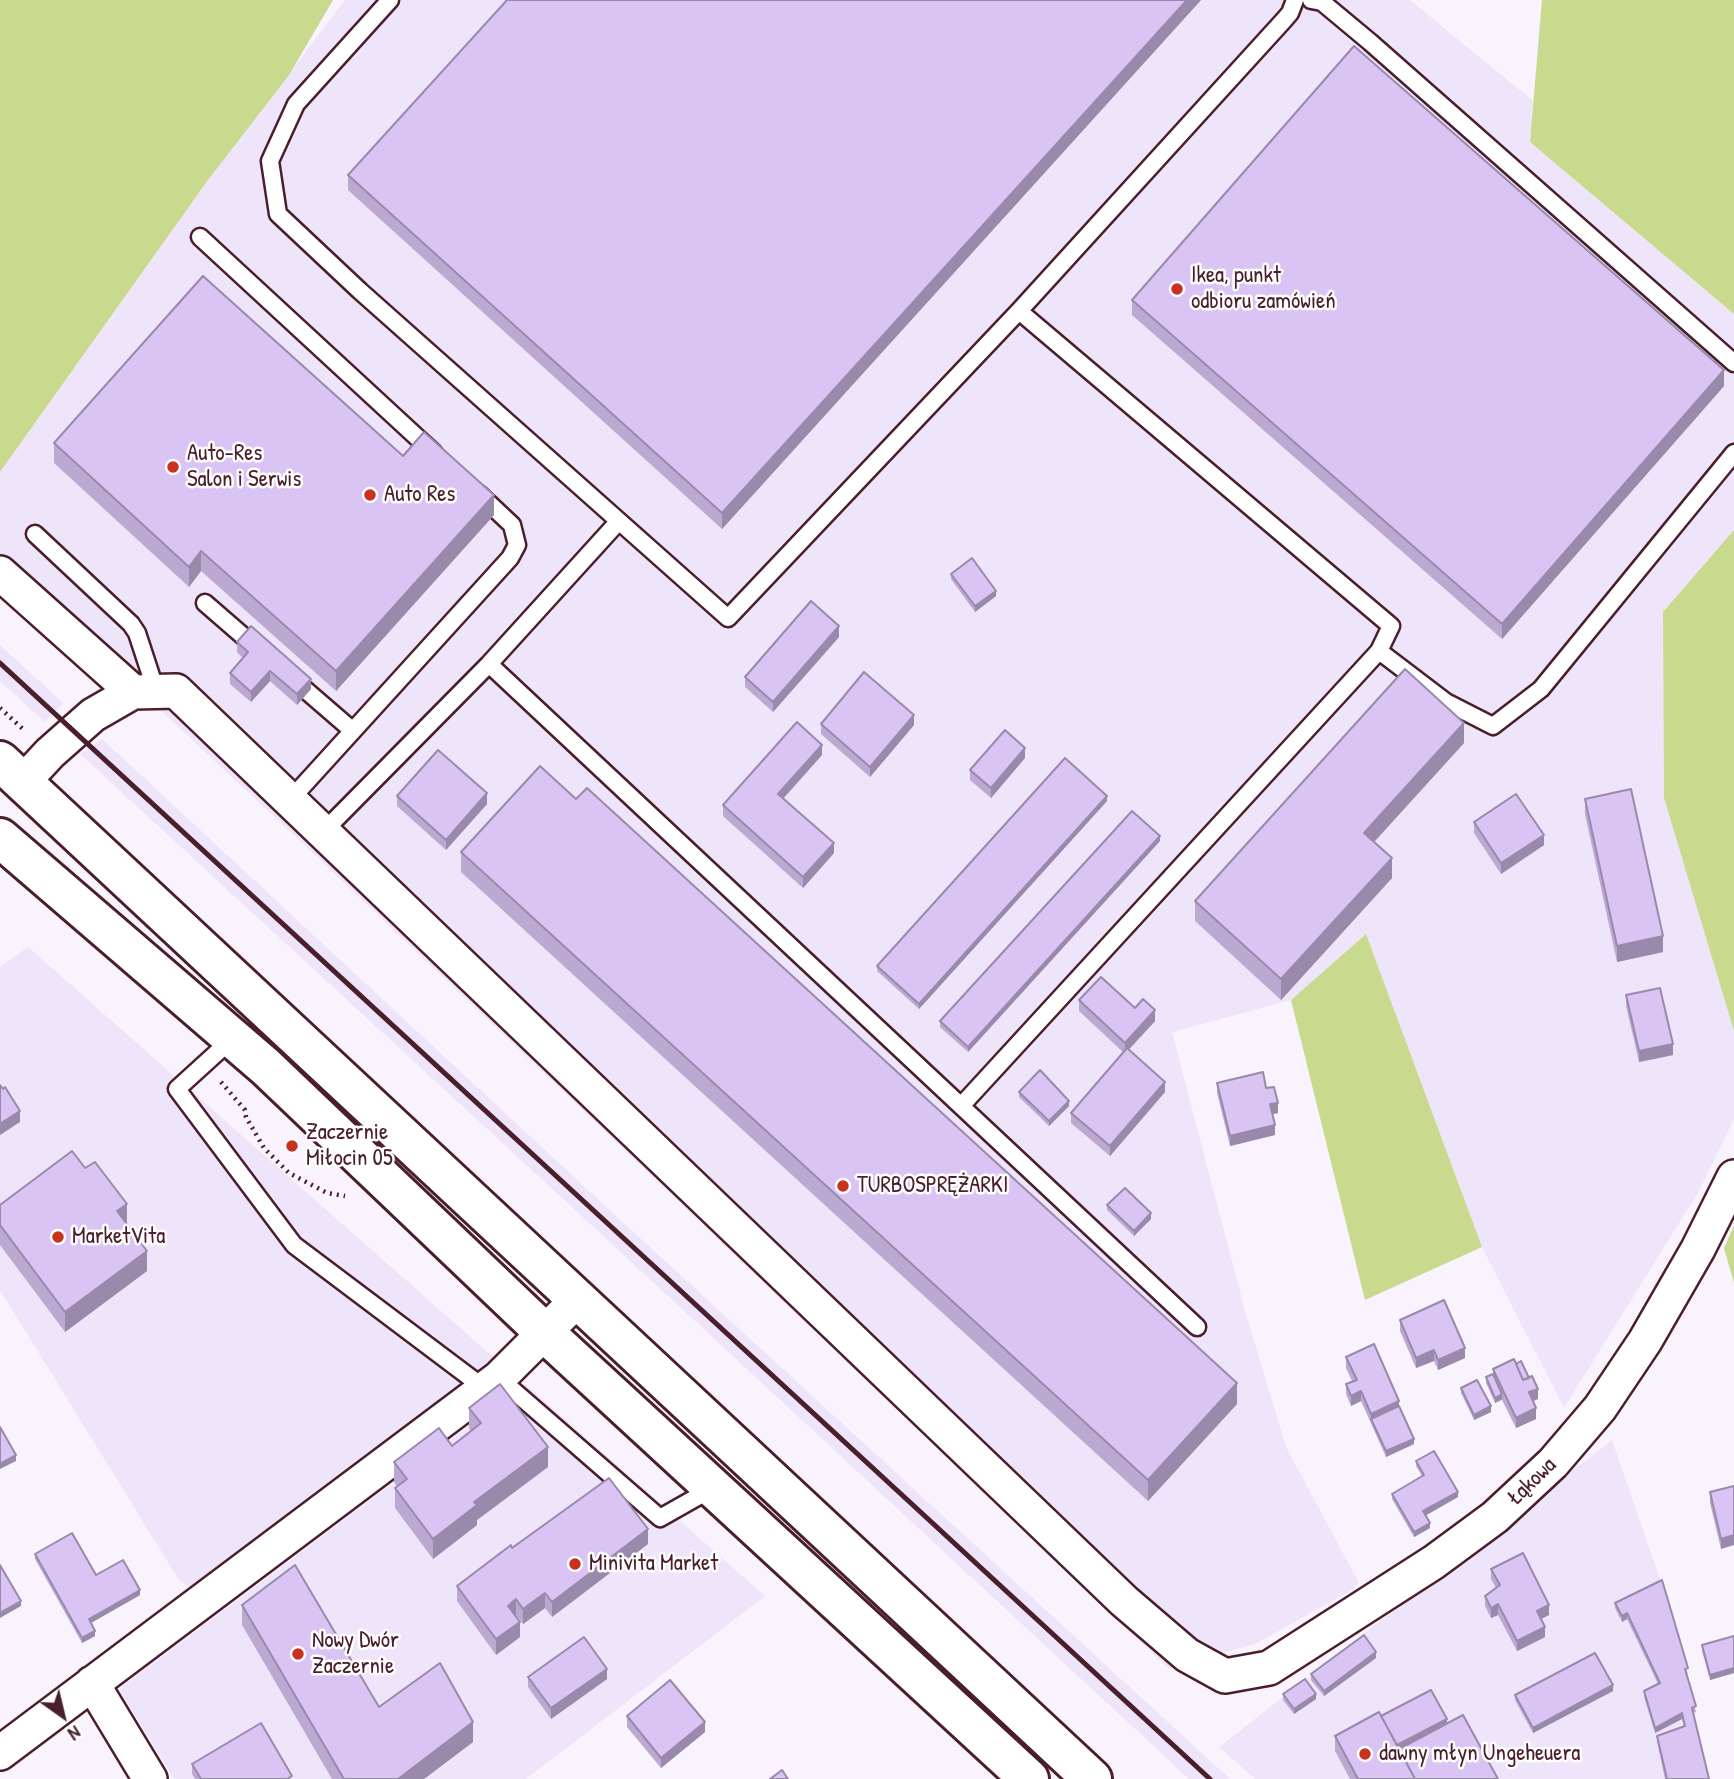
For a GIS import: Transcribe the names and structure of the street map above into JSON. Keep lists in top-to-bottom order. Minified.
{"streets":{"street":["Łąkowa"]},"places":["Ikea, punkt odbioru zamówień","Auto-Res Salon i Serwis","Auto Res","Zaczernie Miłocin 05","TURBOSPRĘŻARKI","MarketVita","Minivita Market","Nowy Dwór Zaczernie","dawny młyn Ungeheuera"],"north":"bottom right"}
